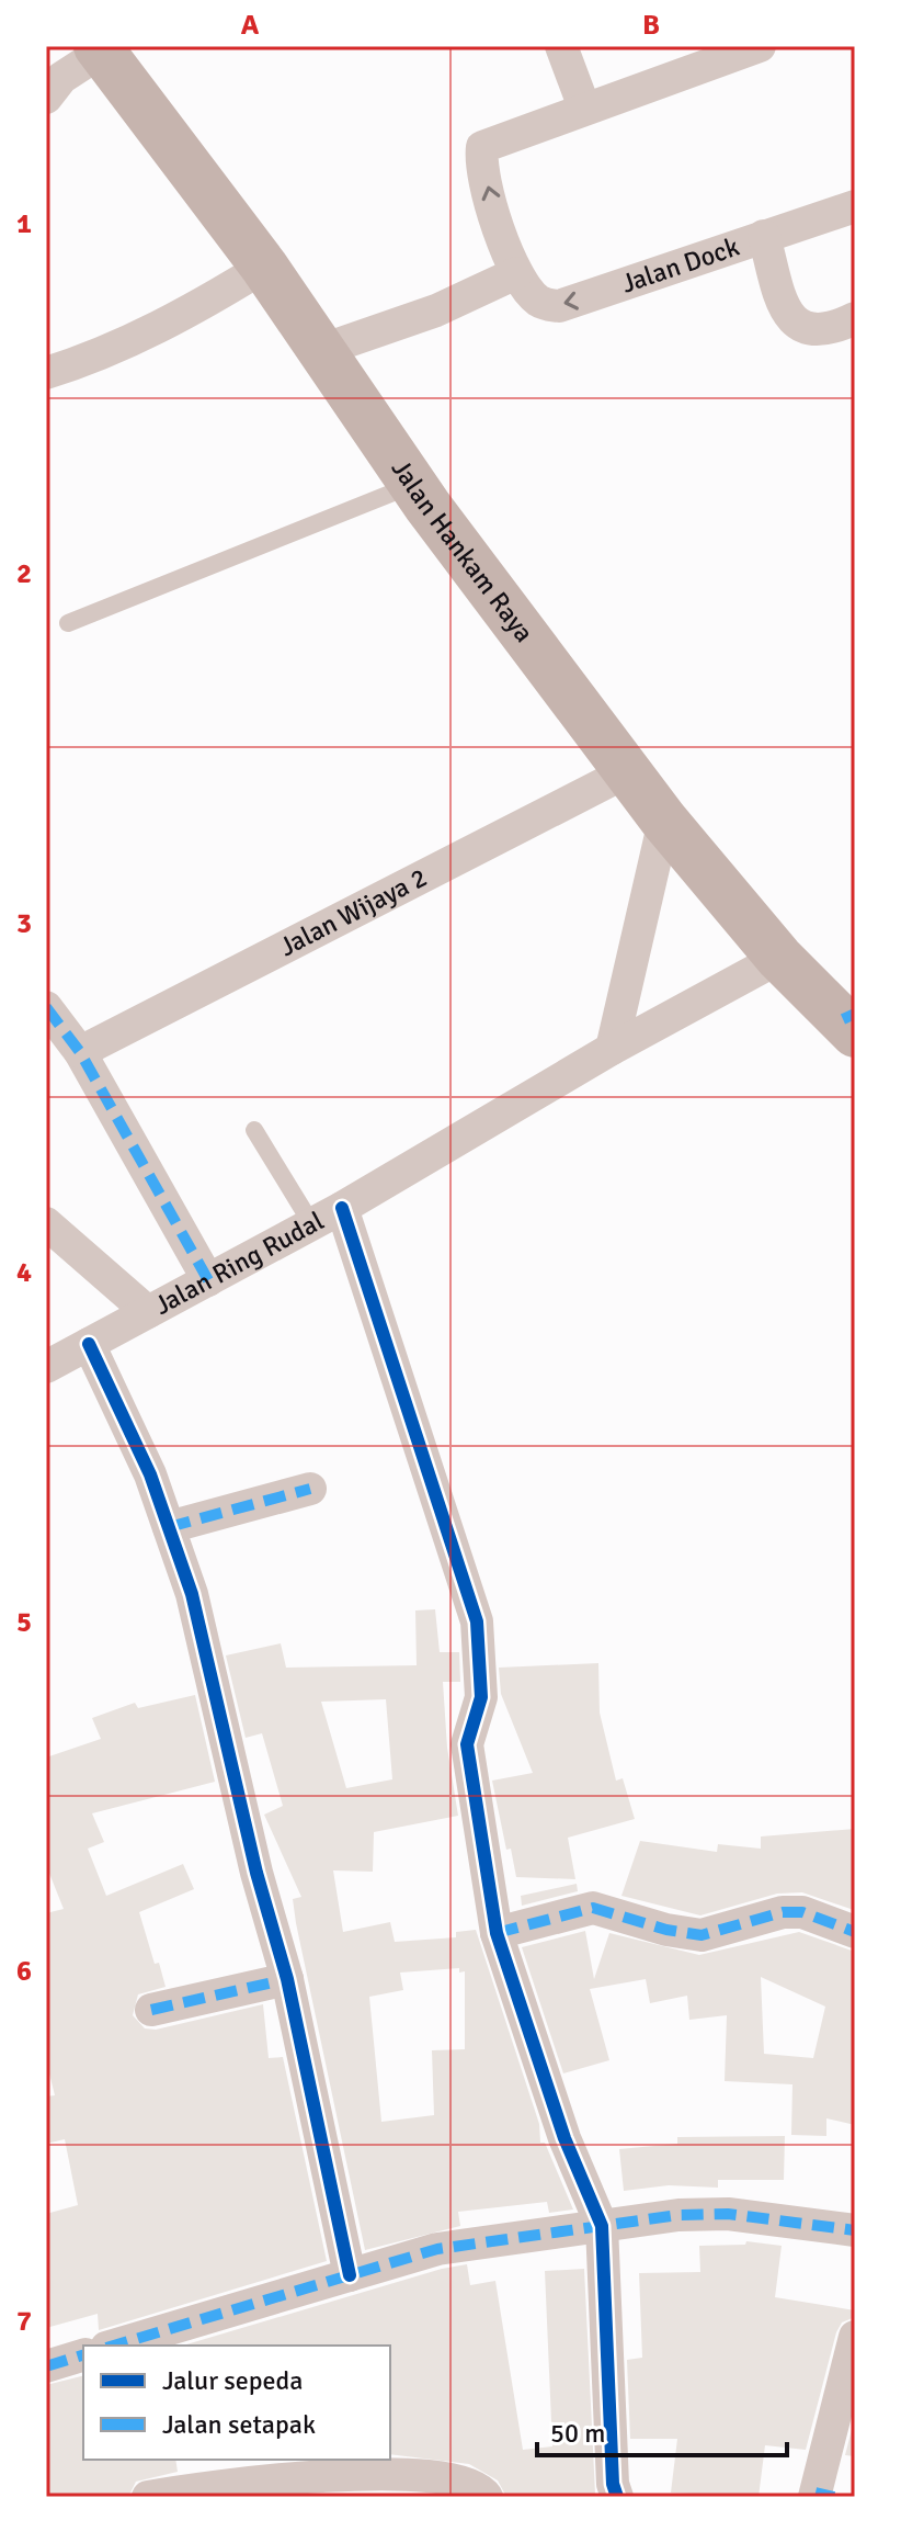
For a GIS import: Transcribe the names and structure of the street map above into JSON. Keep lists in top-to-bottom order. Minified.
{"streets":{"main road":["Jalan Hankam Raya"],"street":["Jalan Dock","Jalan Wijaya 2","Jalan Ring Rudal"]},"crossings":[["Jalan Hankam Raya","Jalan Wijaya 2"],["Jalan Hankam Raya","Jalan Ring Rudal"]],"legend":["Jalur sepeda","Jalan setapak"],"scale_bar":"50 m","grid":{"columns":["A","B"],"rows":["1","2","3","4","5","6","7"]}}
